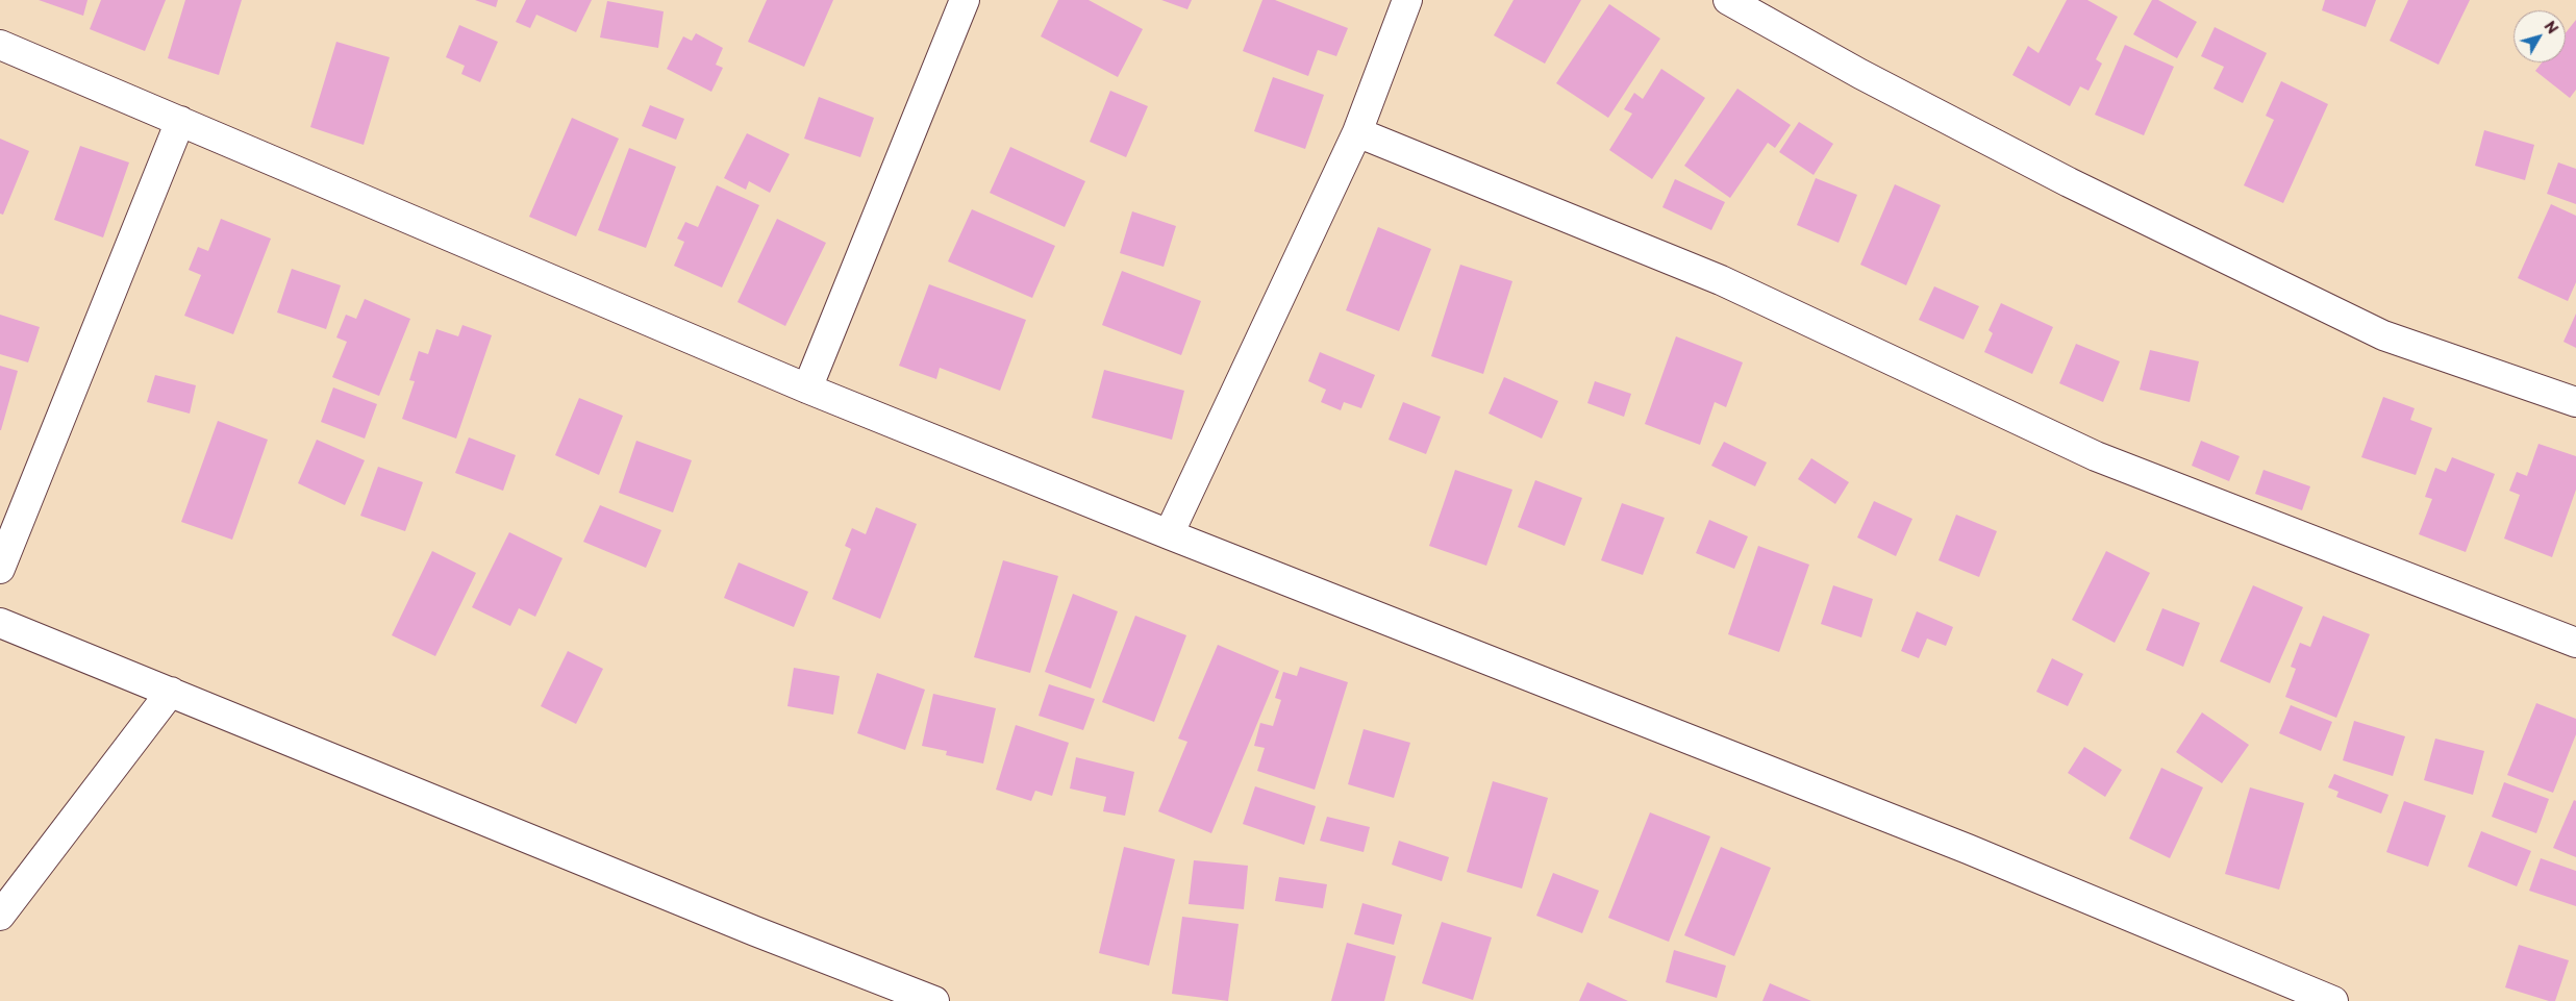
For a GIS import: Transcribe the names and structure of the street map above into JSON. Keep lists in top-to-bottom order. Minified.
{"north":"top right"}
